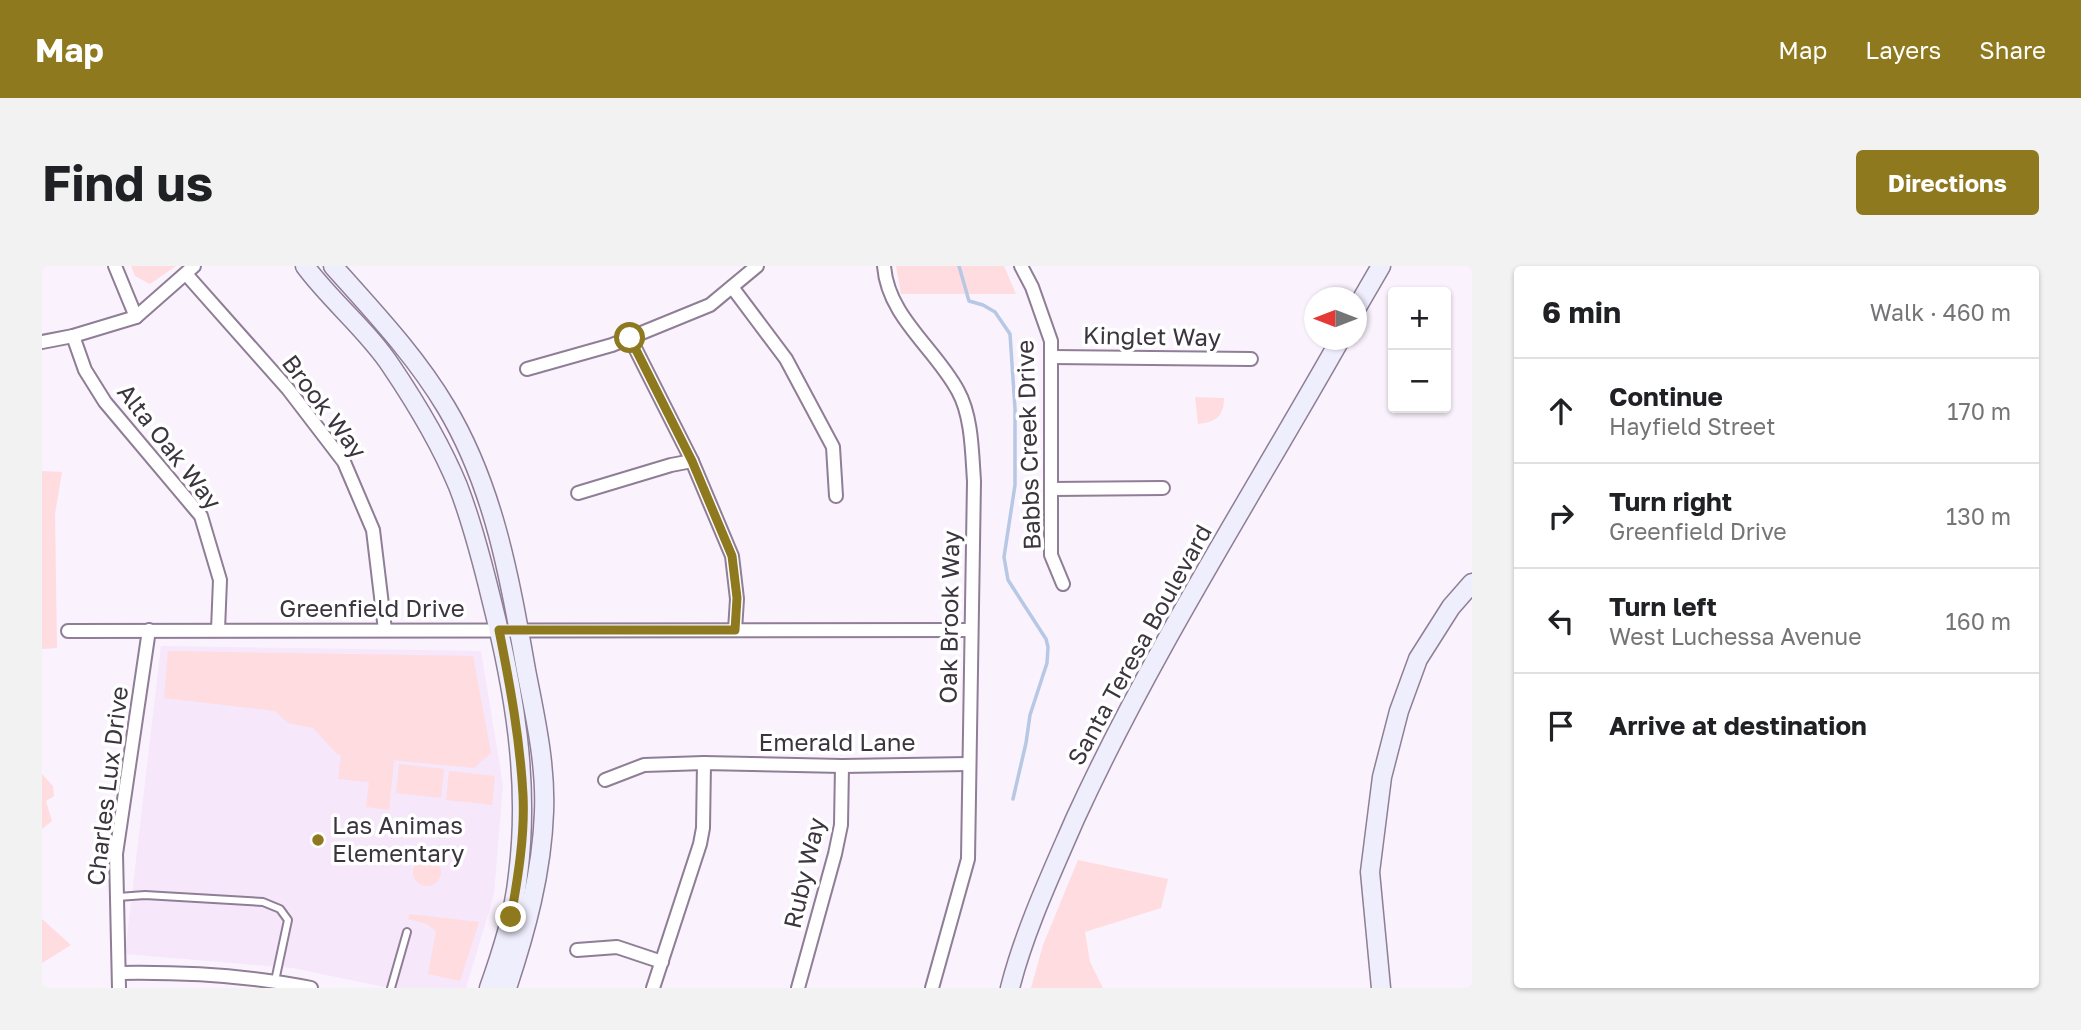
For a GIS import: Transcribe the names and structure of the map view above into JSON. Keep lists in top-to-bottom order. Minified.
{"streets":{"street":["Kinglet Way","Brook Way","Babbs Creek Drive","Alta Oak Way","Greenfield Drive","Oak Brook Way","Santa Teresa Boulevard","Emerald Lane","Charles Lux Drive","Ruby Way"]},"crossings":[["Kinglet Way","Babbs Creek Drive"],["Brook Way","Greenfield Drive"],["Alta Oak Way","Greenfield Drive"],["Greenfield Drive","Oak Brook Way"],["Greenfield Drive","Charles Lux Drive"],["Oak Brook Way","Emerald Lane"],["Emerald Lane","Ruby Way"]],"places":["Las Animas Elementary"],"north":"left","page":{"header":"Map","nav":["Map","Layers","Share"],"buttons":"Directions","title":"Find us","heading":["6 min","Walk · 460 m"],"map_buttons":["+","−"],"list":[["Continue","Hayfield Street","170 m"],["Turn right","Greenfield Drive","130 m"],["Turn left","West Luchessa Avenue","160 m"],"Arrive at destination"]}}
